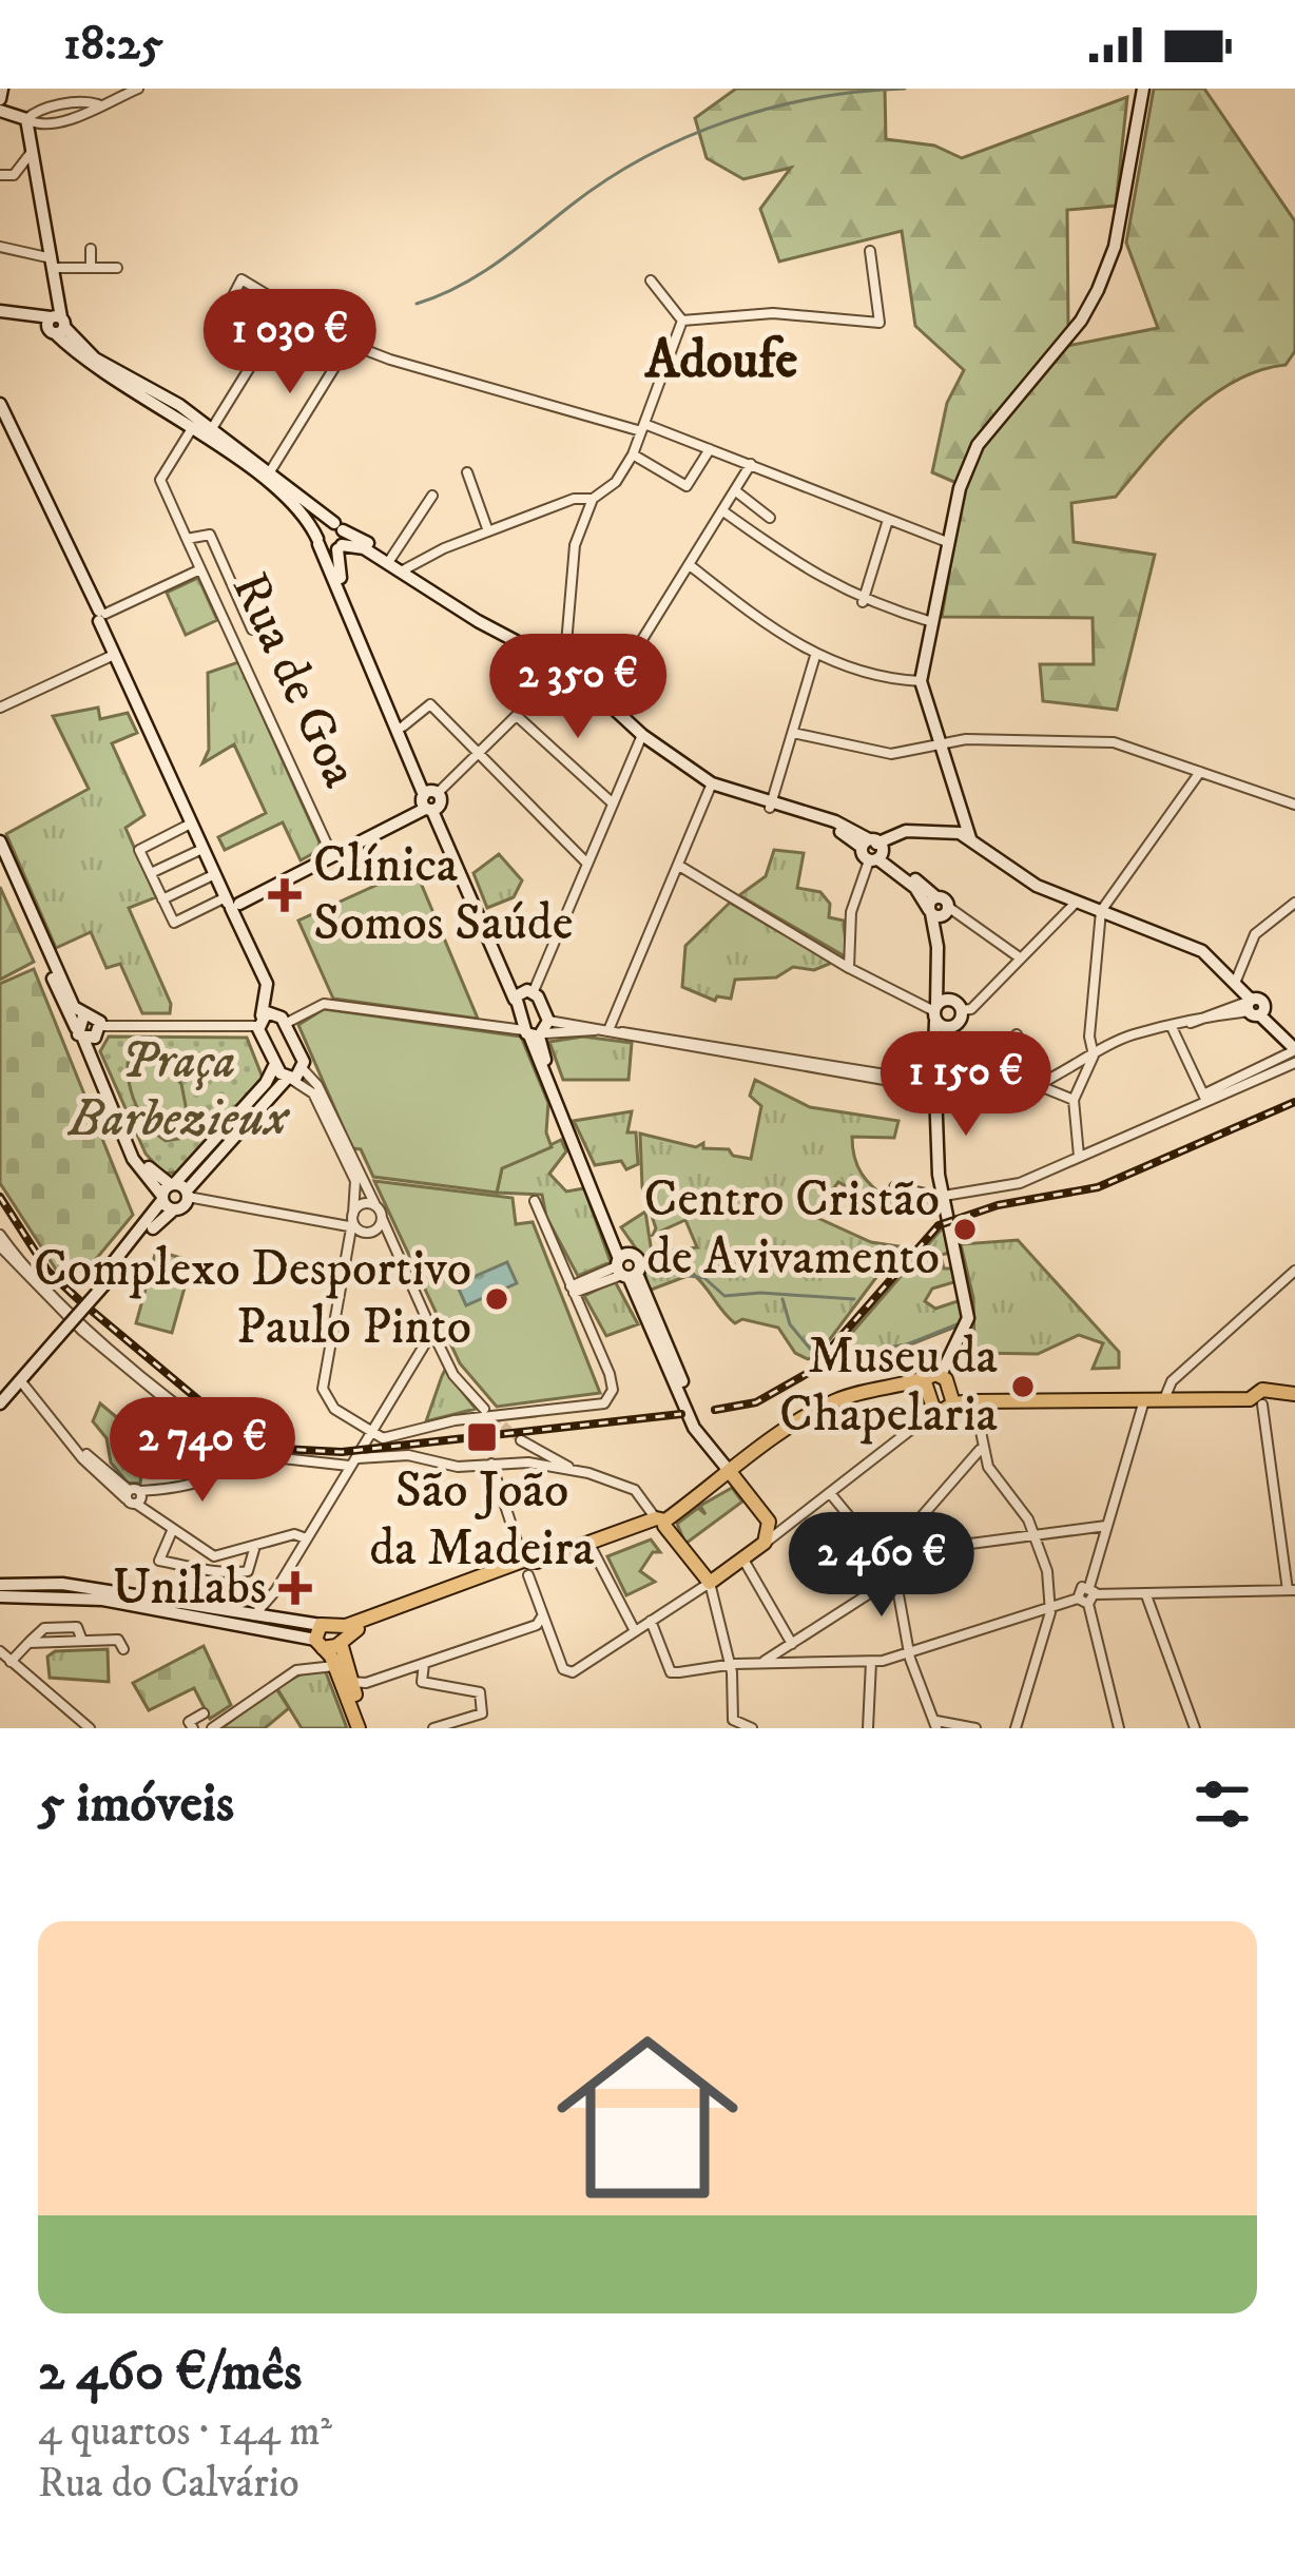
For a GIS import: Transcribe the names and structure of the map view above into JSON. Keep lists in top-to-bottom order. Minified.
{"streets":{"street":["Rua de Goa"]},"districts":["Adoufe"],"parks":["Praça Barbezieux"],"places":{"health":["Clínica Somos Saúde","Unilabs"],"other":["Centro Cristão de Avivamento","Complexo Desportivo Paulo Pinto","Museu da Chapelaria"],"transit":["São João da Madeira"]},"page":{"status":"18:25","price":["1 030 €","2 350 €","1 150 €","2 740 €","2 460 €"],"heading":"5 imóveis","list":[{"name":"2 460 €/mês","note":"4 quartos · 144 m² · Rua do Calvário"}]}}
